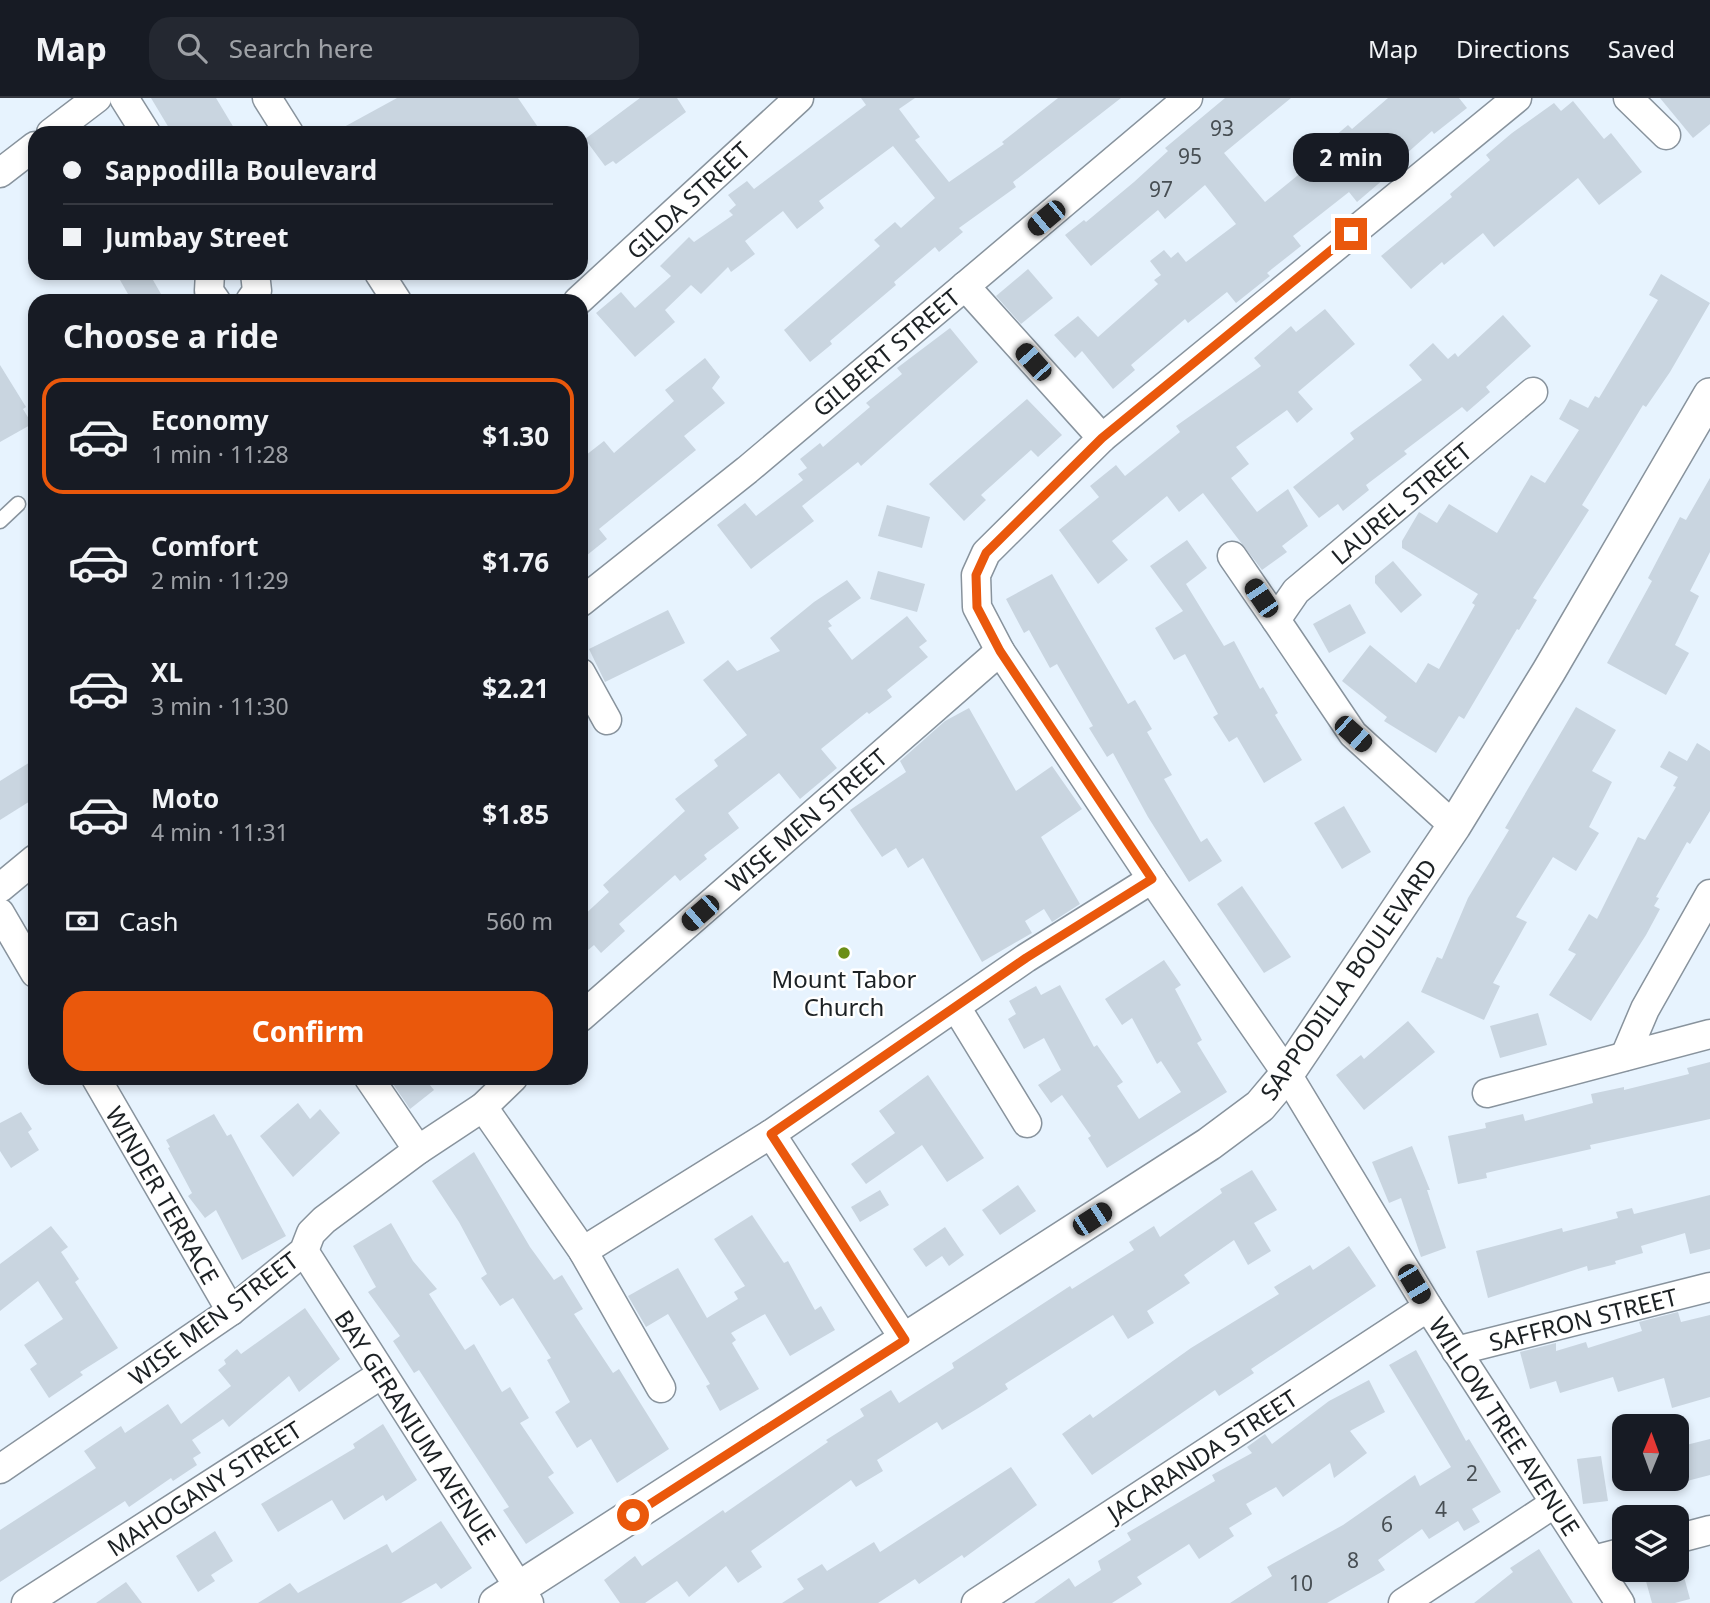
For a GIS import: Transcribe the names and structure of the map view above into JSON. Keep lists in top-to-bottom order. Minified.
{"streets":{"street":["GILDA STREET","GILBERT STREET","LAUREL STREET","WISE MEN STREET","SAPPODILLA BOULEVARD","WINDER TERRACE","SAFFRON STREET","WILLOW TREE AVENUE","BAY GERANIUM AVENUE","JACARANDA STREET","MAHOGANY STREET"]},"crossings":[["WISE MEN STREET","WINDER TERRACE"],["WISE MEN STREET","WILLOW TREE AVENUE"],["WISE MEN STREET","BAY GERANIUM AVENUE"],["SAPPODILLA BOULEVARD","WILLOW TREE AVENUE"],["SAPPODILLA BOULEVARD","BAY GERANIUM AVENUE"],["SAFFRON STREET","WILLOW TREE AVENUE"],["WILLOW TREE AVENUE","JACARANDA STREET"],["BAY GERANIUM AVENUE","MAHOGANY STREET"]],"places":["Mount Tabor Church"],"house_numbers":["93","95","97","2","4","6","8","10"],"north":"top","page":{"header":"Map","search":"Search here","nav":["Map","Directions","Saved"],"banner":["Sappodilla Boulevard","Jumbay Street"],"bubble":"2 min","heading":"Choose a ride","list":[{"name":"Economy","note":"1 min · 11:28","value":"$1.30"},{"name":"Comfort","note":"2 min · 11:29","value":"$1.76"},{"name":"XL","note":"3 min · 11:30","value":"$2.21"},{"name":"Moto","note":"4 min · 11:31","value":"$1.85"}],"pay":["Cash","560 m"],"buttons":"Confirm"}}
